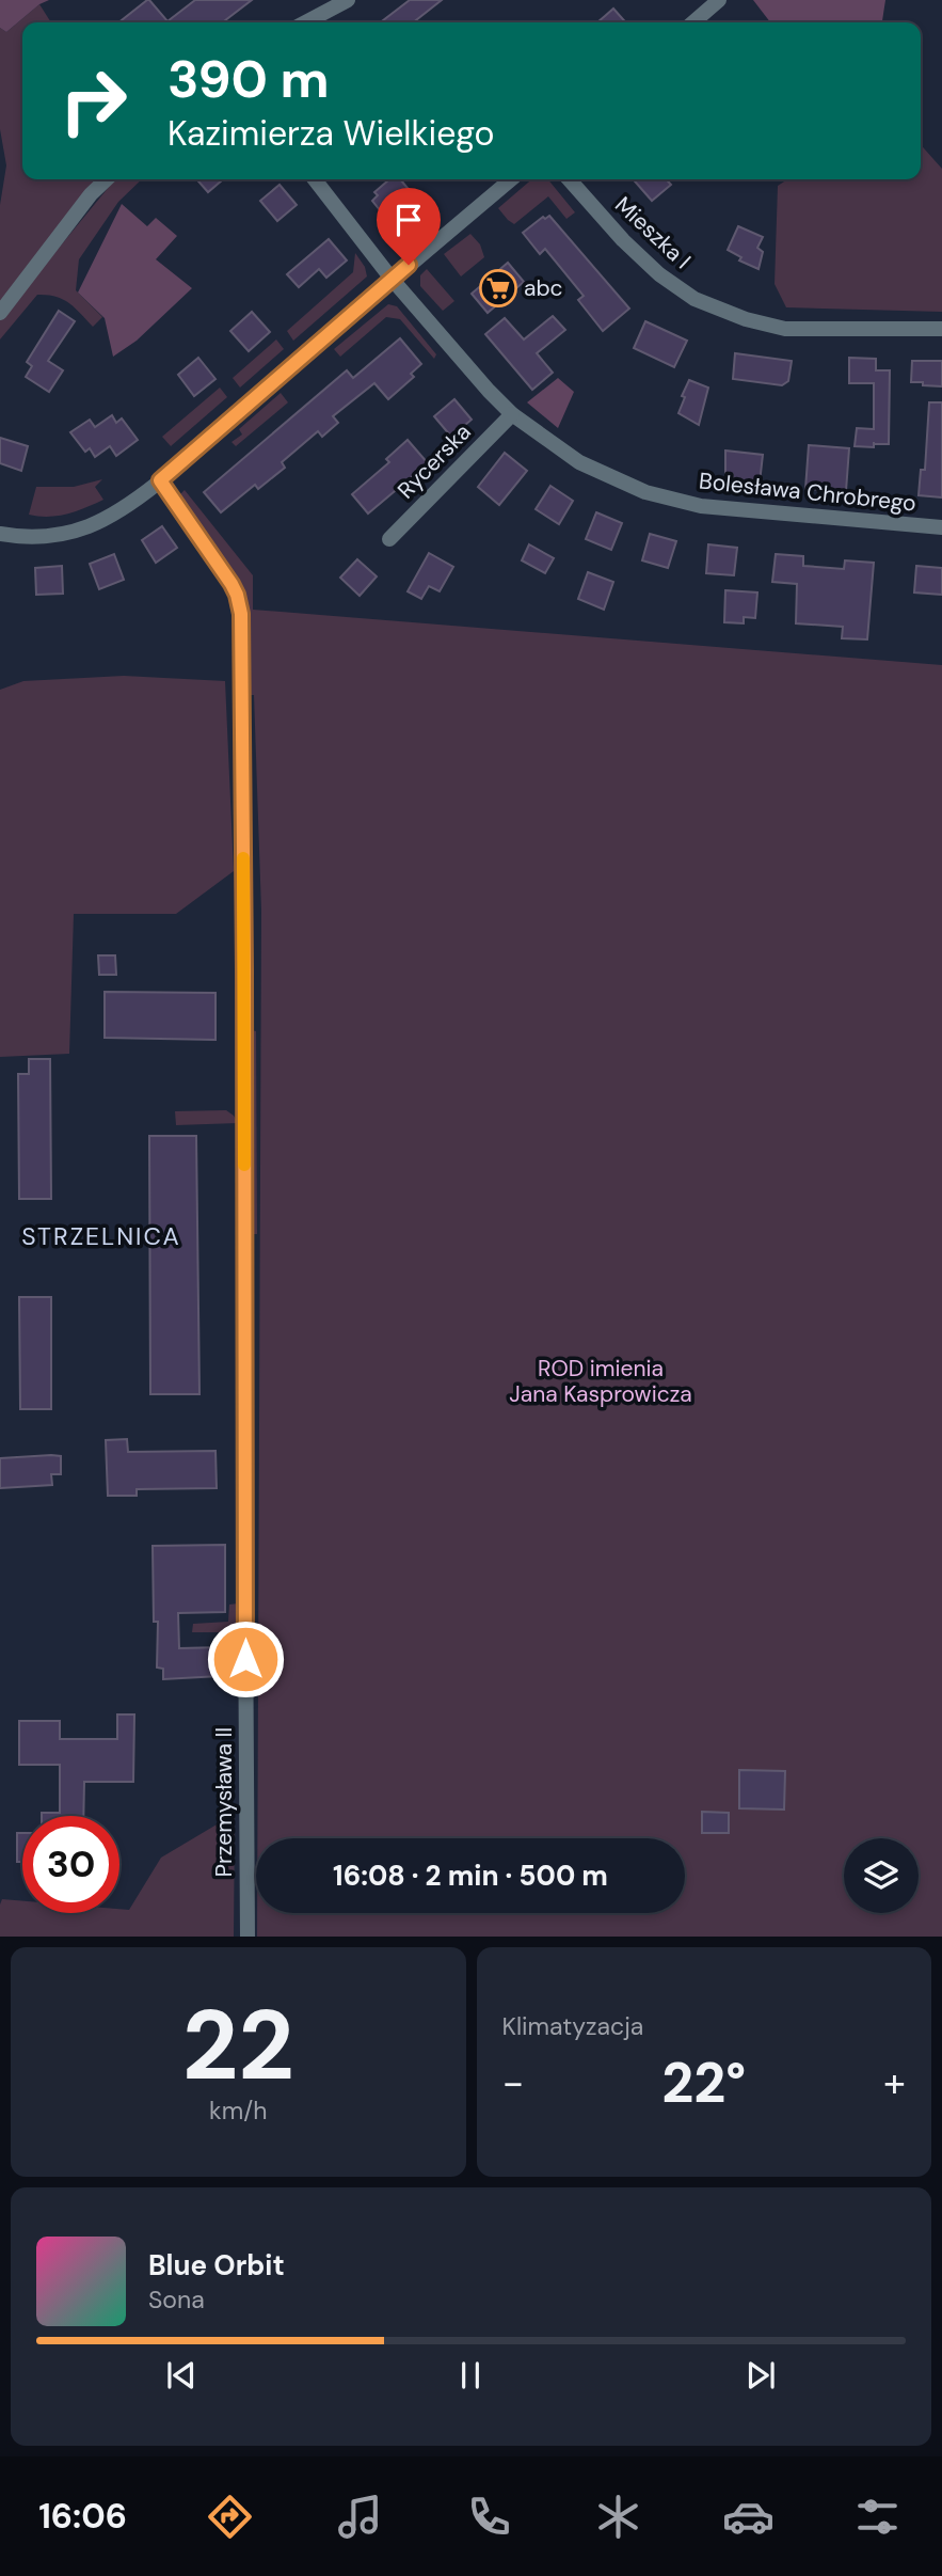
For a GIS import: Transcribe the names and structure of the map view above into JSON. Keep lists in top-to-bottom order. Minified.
{"streets":{"street":["Mieszka I","Rycerska","Bolesława Chrobrego","Przemysława II"]},"crossings":[["Rycerska","Bolesława Chrobrego"]],"districts":["STRZELNICA"],"parks":["ROD imienia Jana Kasprowicza"],"places":{"supermarket":["abc"]},"page":{"turn":["390 m","Kazimierza Wielkiego"],"limit":"30","trip":"16:08 · 2 min · 500 m","tile":[["22","km/h"],"Klimatyzacja"],"heat":["−","22°","+"],"song":["Blue Orbit","Sona"],"tabs":"16:06"}}
